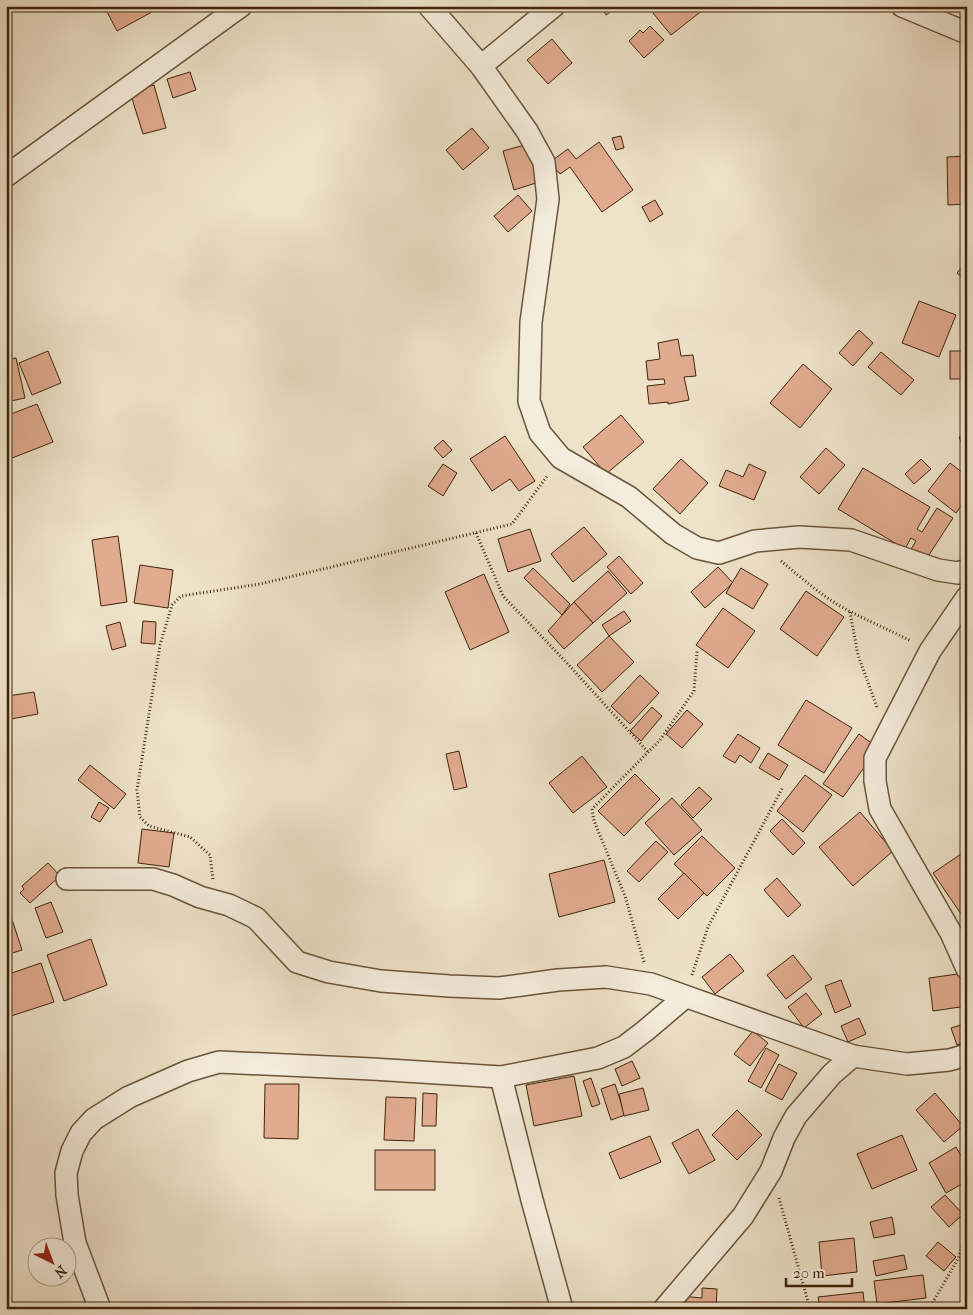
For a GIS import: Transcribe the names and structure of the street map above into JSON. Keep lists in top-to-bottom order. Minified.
{"scale_bar":"20 m","north":"bottom right"}
